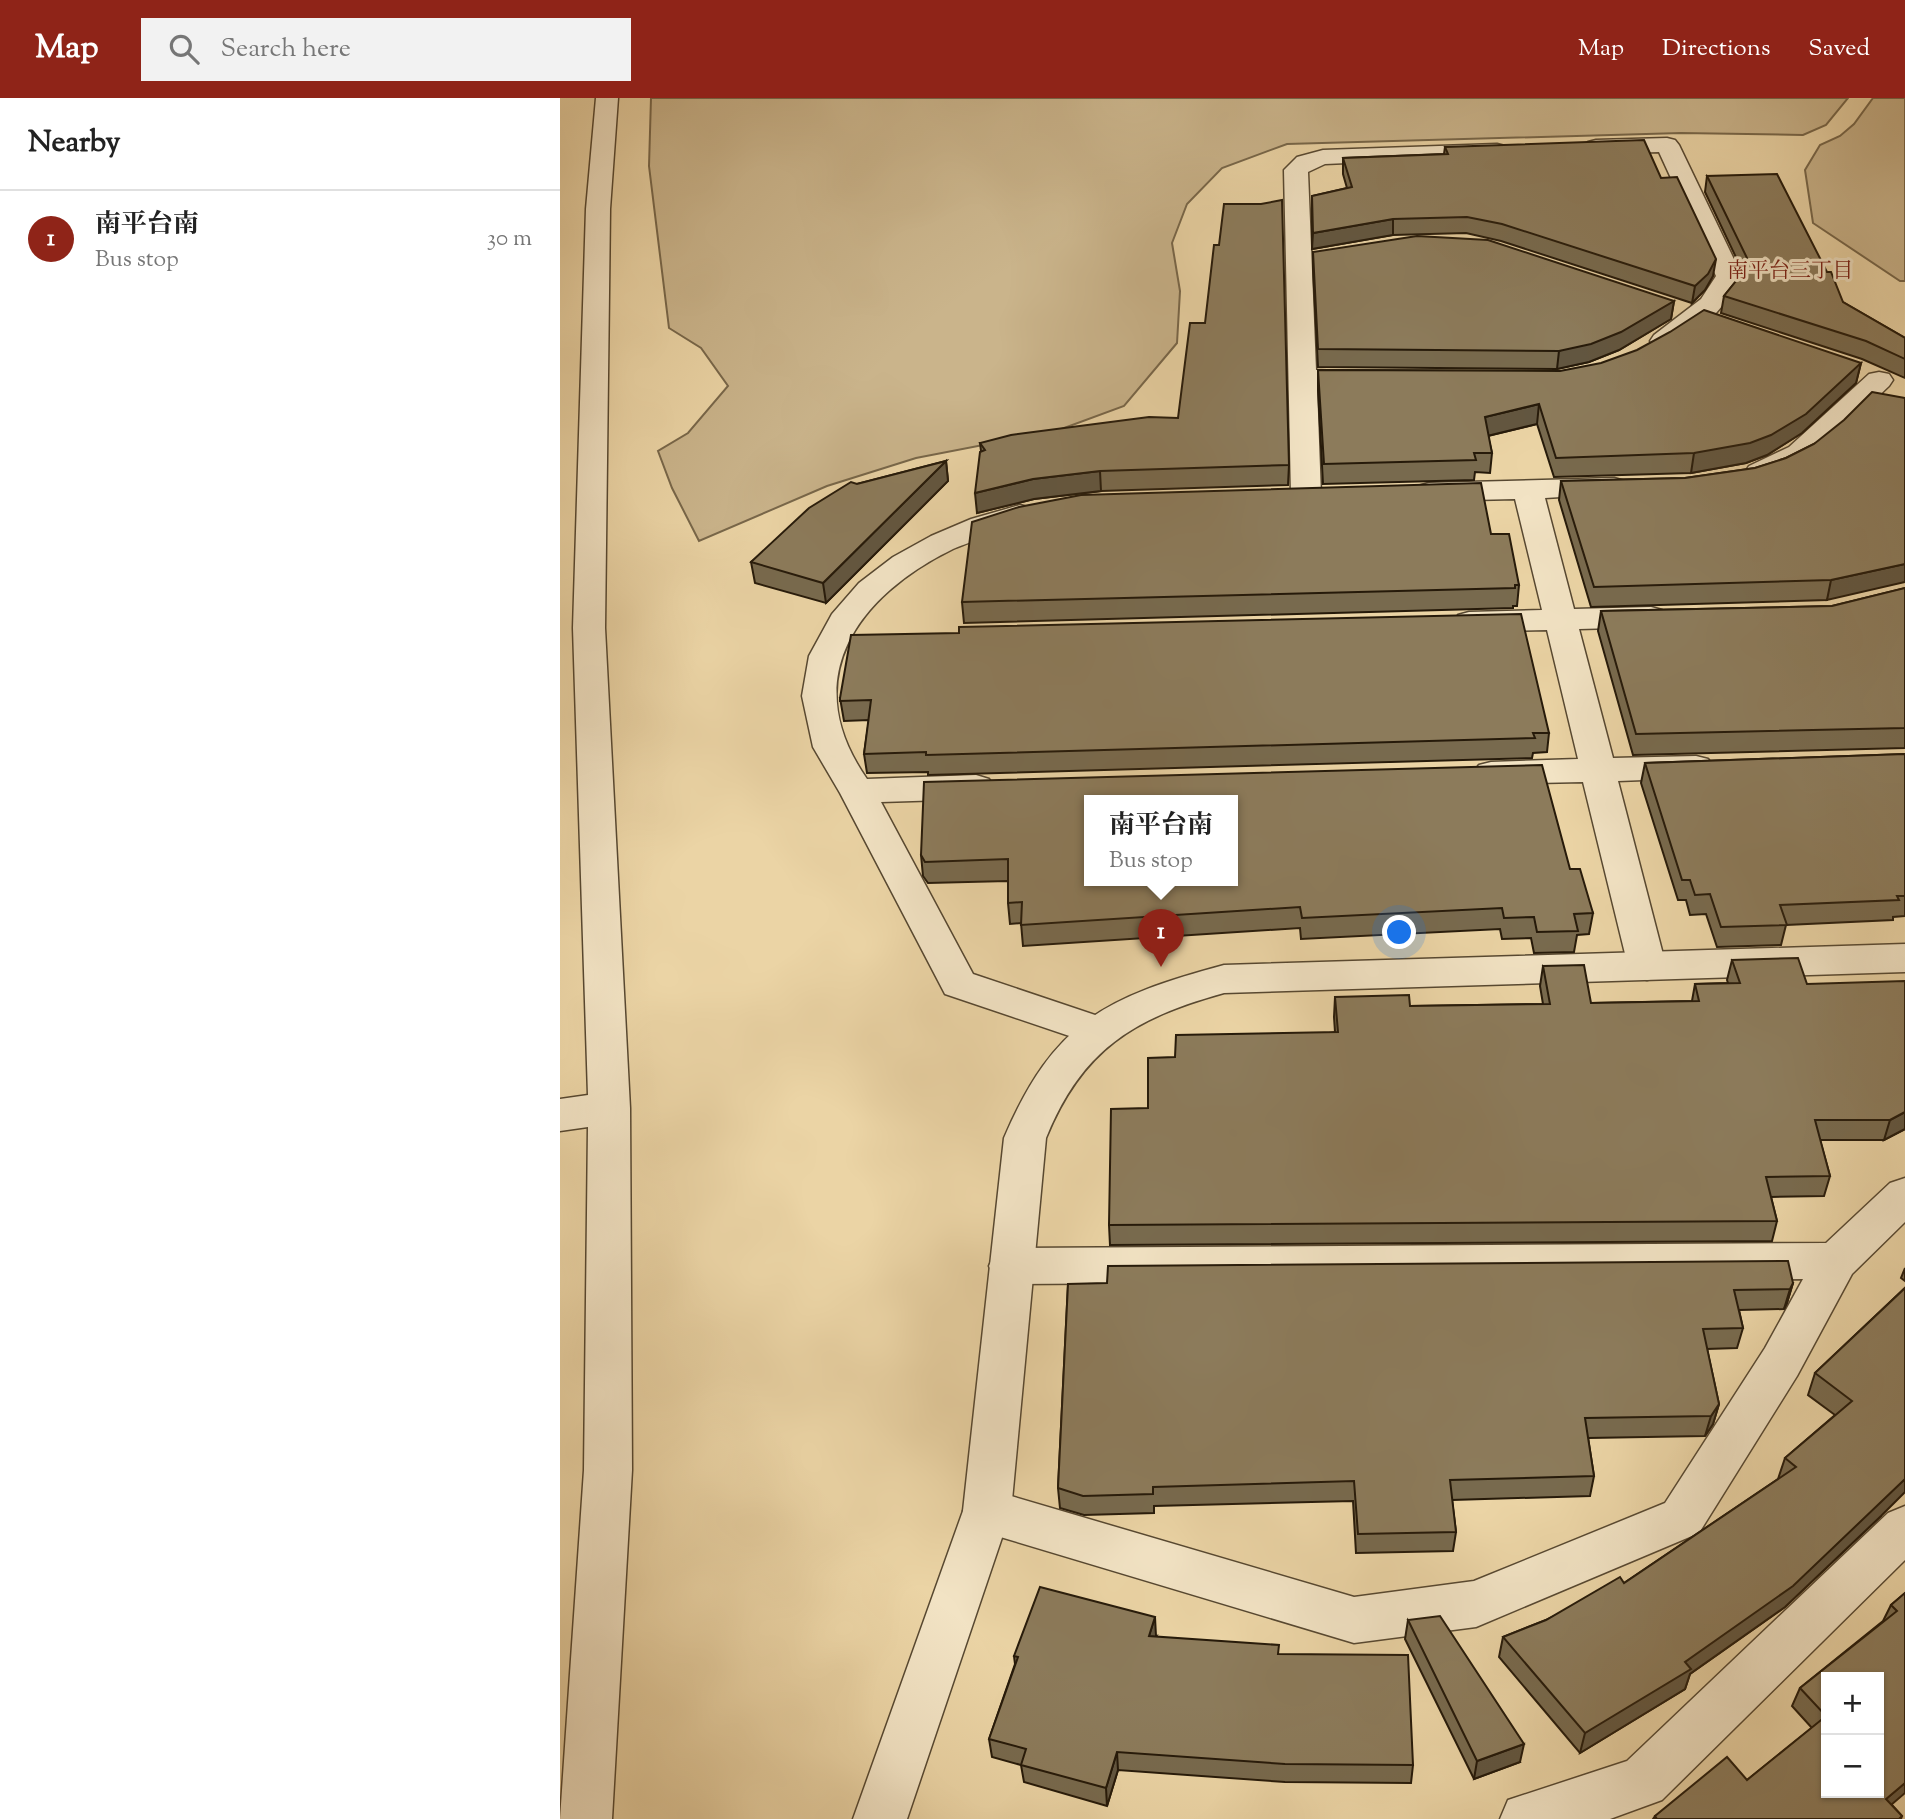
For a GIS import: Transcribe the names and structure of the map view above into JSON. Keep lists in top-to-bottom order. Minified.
{"districts":["南平台三丁目"],"page":{"header":"Map","search":"Search here","nav":["Map","Directions","Saved"],"heading":"Nearby","list":[{"mark":"1","name":"南平台南","note":"Bus stop","value":"30 m"}],"popup":["南平台南","Bus stop"],"pins":"1","map_buttons":["+","−"]}}
